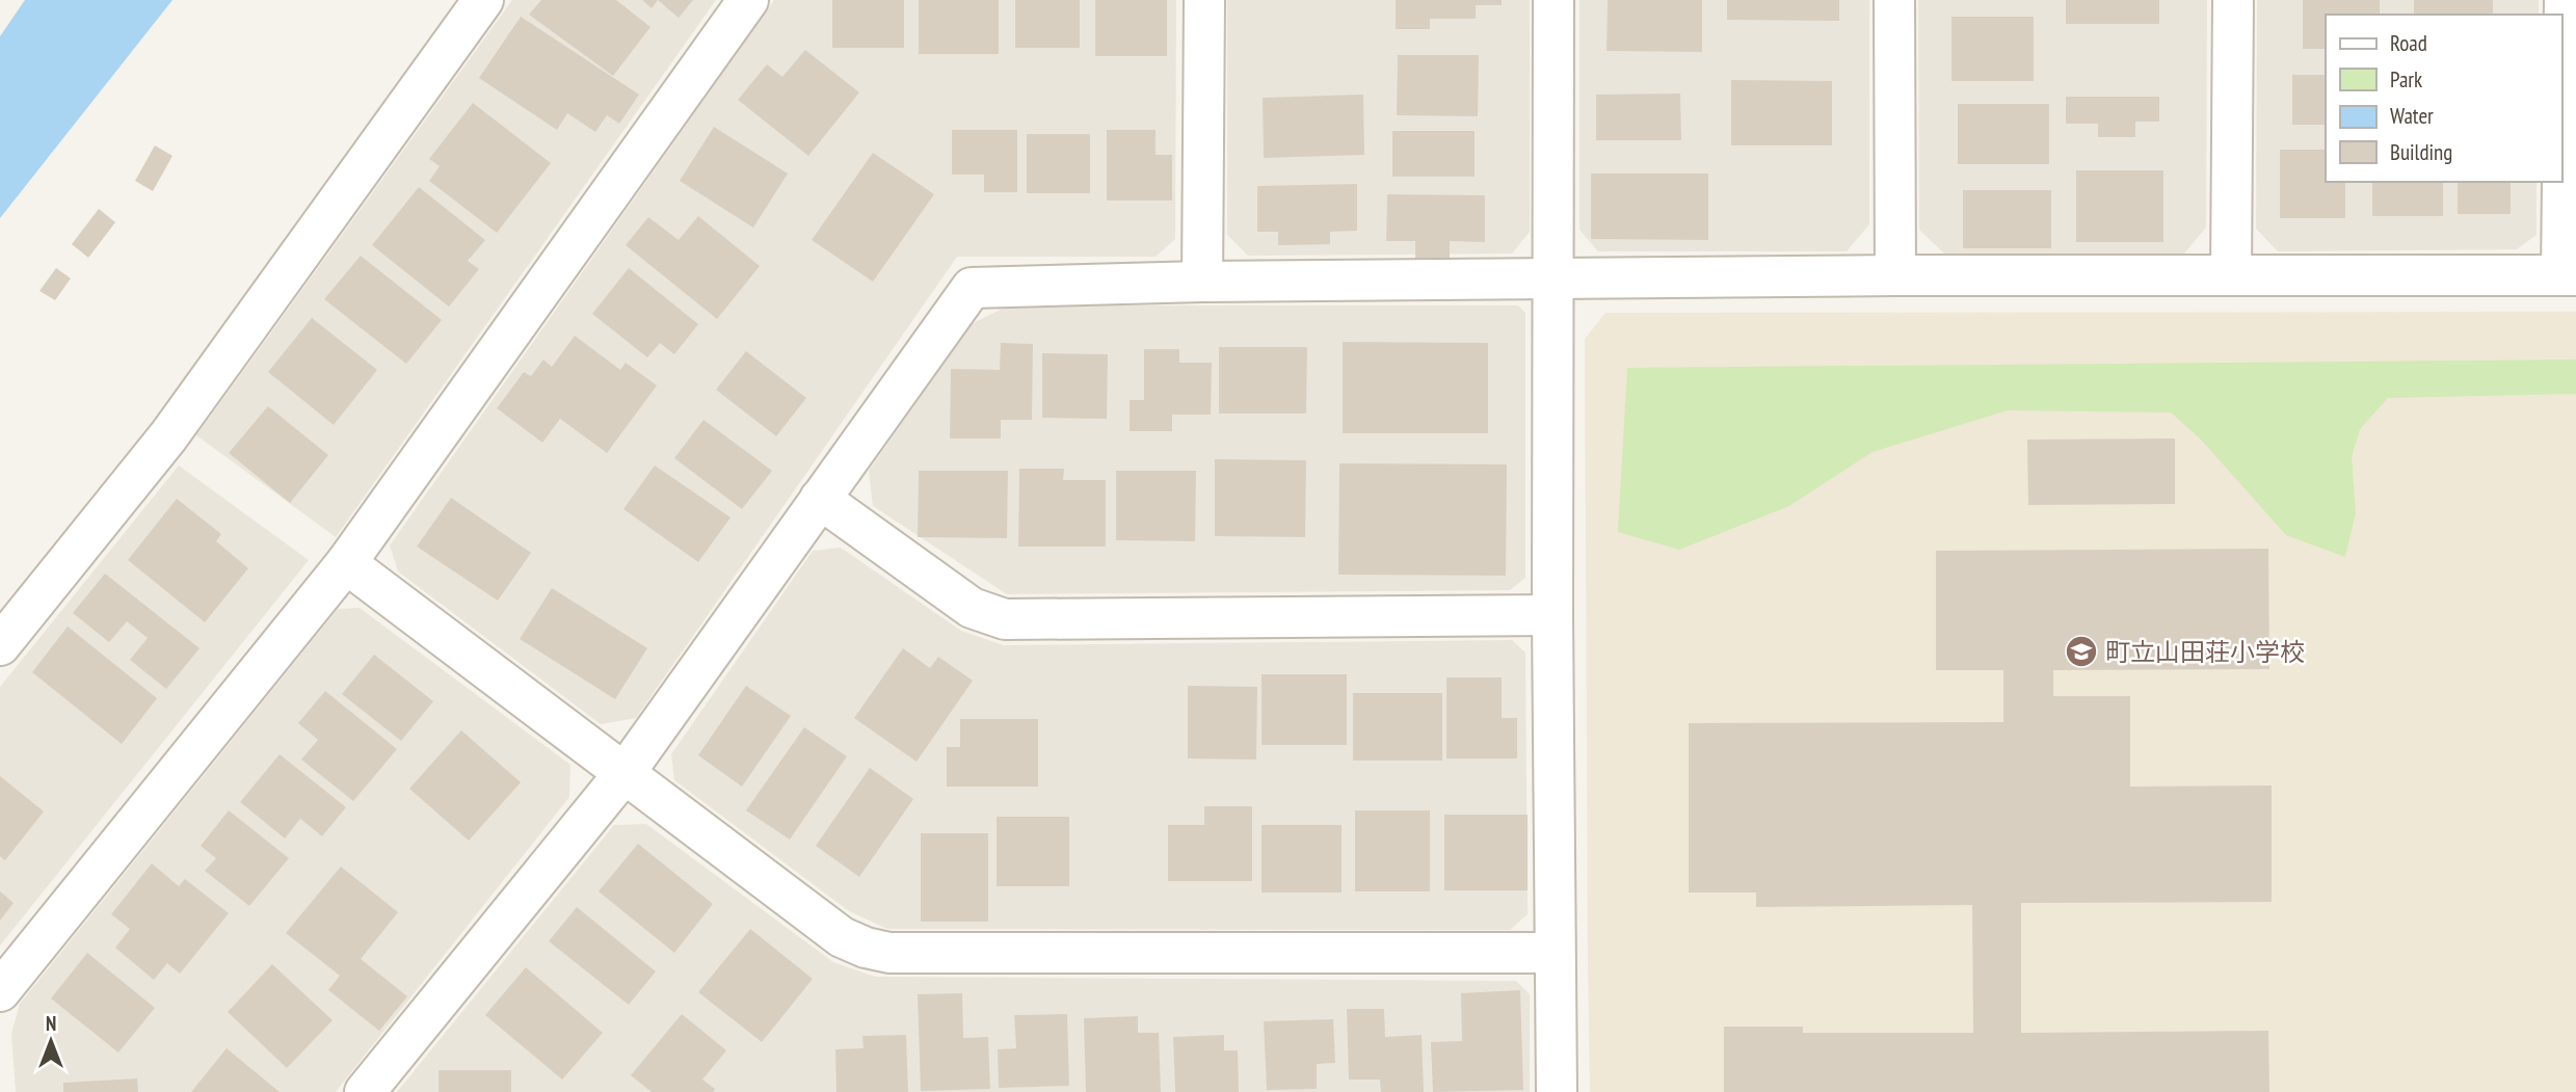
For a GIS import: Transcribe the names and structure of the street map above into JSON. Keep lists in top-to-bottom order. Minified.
{"places":{"school or university":["町立山田荘小学校"]},"legend":["Road","Park","Water","Building"],"north":"top"}
